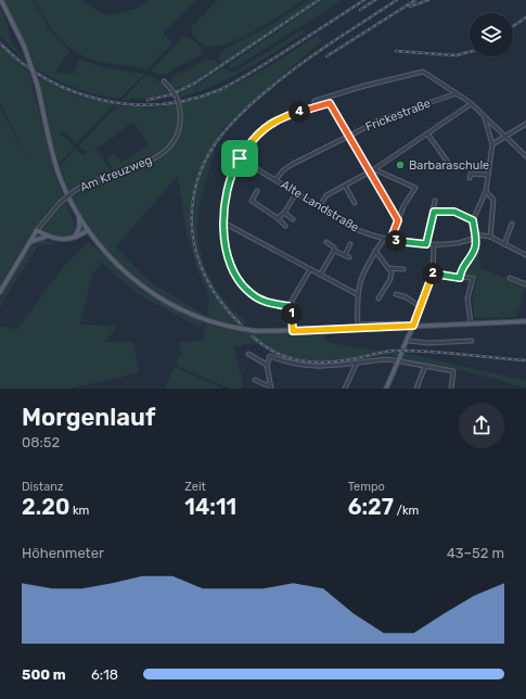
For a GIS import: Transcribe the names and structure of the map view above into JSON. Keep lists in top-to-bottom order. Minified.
{"streets":{"street":["Frickestraße","Am Kreuzweg","Alte Landstraße"]},"crossings":[["Frickestraße","Alte Landstraße"]],"places":["Barbaraschule"],"page":{"pins":["4","3","2","1"],"heading":["Morgenlauf","08:52"],"stats":[["Distanz","2.20 km"],["Zeit","14:11"],["Tempo","6:27 /km"]],"chart":["Höhenmeter","43–52 m"],"list":[{"name":"500 m","note":"6:18"}]}}
